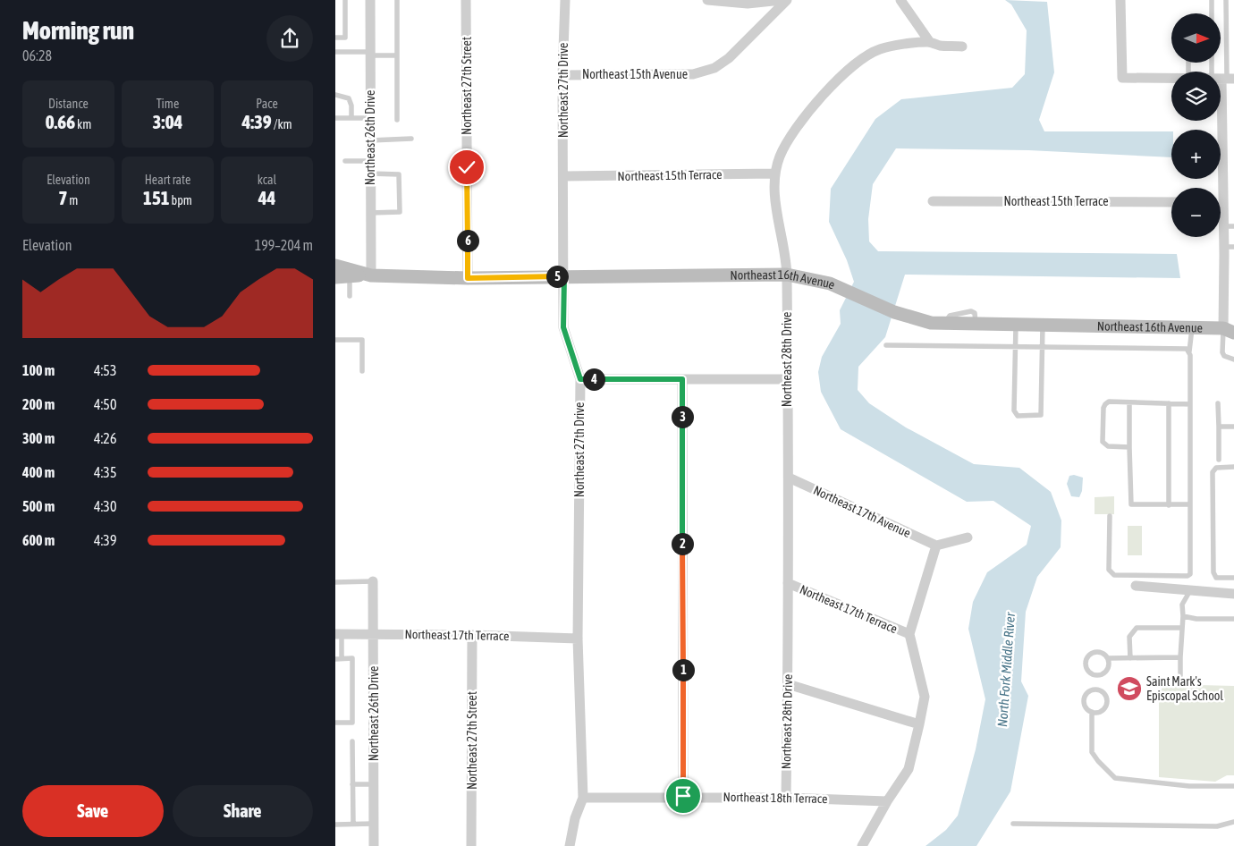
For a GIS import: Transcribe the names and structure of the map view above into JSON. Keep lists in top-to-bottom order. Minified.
{"streets":{"street":["Northeast 15th Avenue","Northeast 27th Street","Northeast 27th Drive","Northeast 26th Drive","Northeast 15th Terrace","Northeast 16th Avenue","Northeast 28th Drive","Northeast 17th Avenue","Northeast 17th Terrace","Northeast 18th Terrace"]},"crossings":[["Northeast 15th Avenue","Northeast 27th Drive"],["Northeast 27th Street","Northeast 16th Avenue"],["Northeast 27th Street","Northeast 17th Terrace"],["Northeast 27th Drive","Northeast 15th Terrace"],["Northeast 27th Drive","Northeast 16th Avenue"],["Northeast 27th Drive","Northeast 17th Terrace"],["Northeast 27th Drive","Northeast 18th Terrace"],["Northeast 26th Drive","Northeast 16th Avenue"],["Northeast 26th Drive","Northeast 17th Terrace"],["Northeast 15th Terrace","Northeast 28th Drive"],["Northeast 16th Avenue","Northeast 28th Drive"],["Northeast 28th Drive","Northeast 17th Avenue"],["Northeast 28th Drive","Northeast 17th Terrace"],["Northeast 28th Drive","Northeast 18th Terrace"]],"water":["North Fork Middle River"],"places":{"school or university":["Saint Mark's Episcopal School"]},"north":"right","page":{"heading":["Morning run","06:28"],"map_buttons":["+","−"],"stats":[["Distance","0.66 km"],["Time","3:04"],["Pace","4:39 /km"],["Elevation","7 m"],["Heart rate","151 bpm"],["kcal","44"]],"chart":["Elevation","199–204 m"],"pins":["6","5","4","3","2","1"],"list":[{"name":"100 m","note":"4:53"},{"name":"200 m","note":"4:50"},{"name":"300 m","note":"4:26"},{"name":"400 m","note":"4:35"},{"name":"500 m","note":"4:30"},{"name":"600 m","note":"4:39"}],"buttons":["Save","Share"]}}
